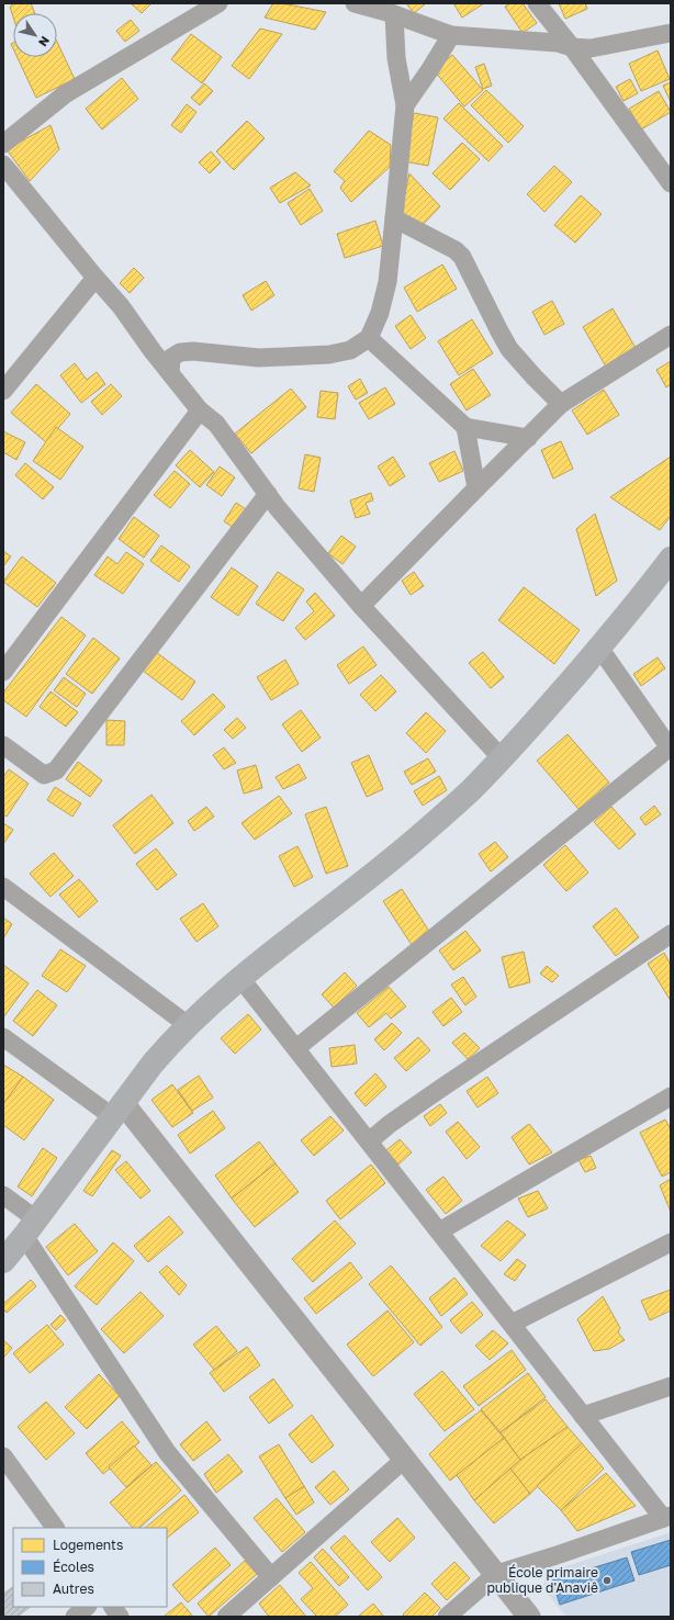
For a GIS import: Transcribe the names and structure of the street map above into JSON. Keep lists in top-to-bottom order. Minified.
{"places":["École primaire publique d'Anaviê"],"legend":["Logements","Écoles","Autres"],"north":"bottom right"}
